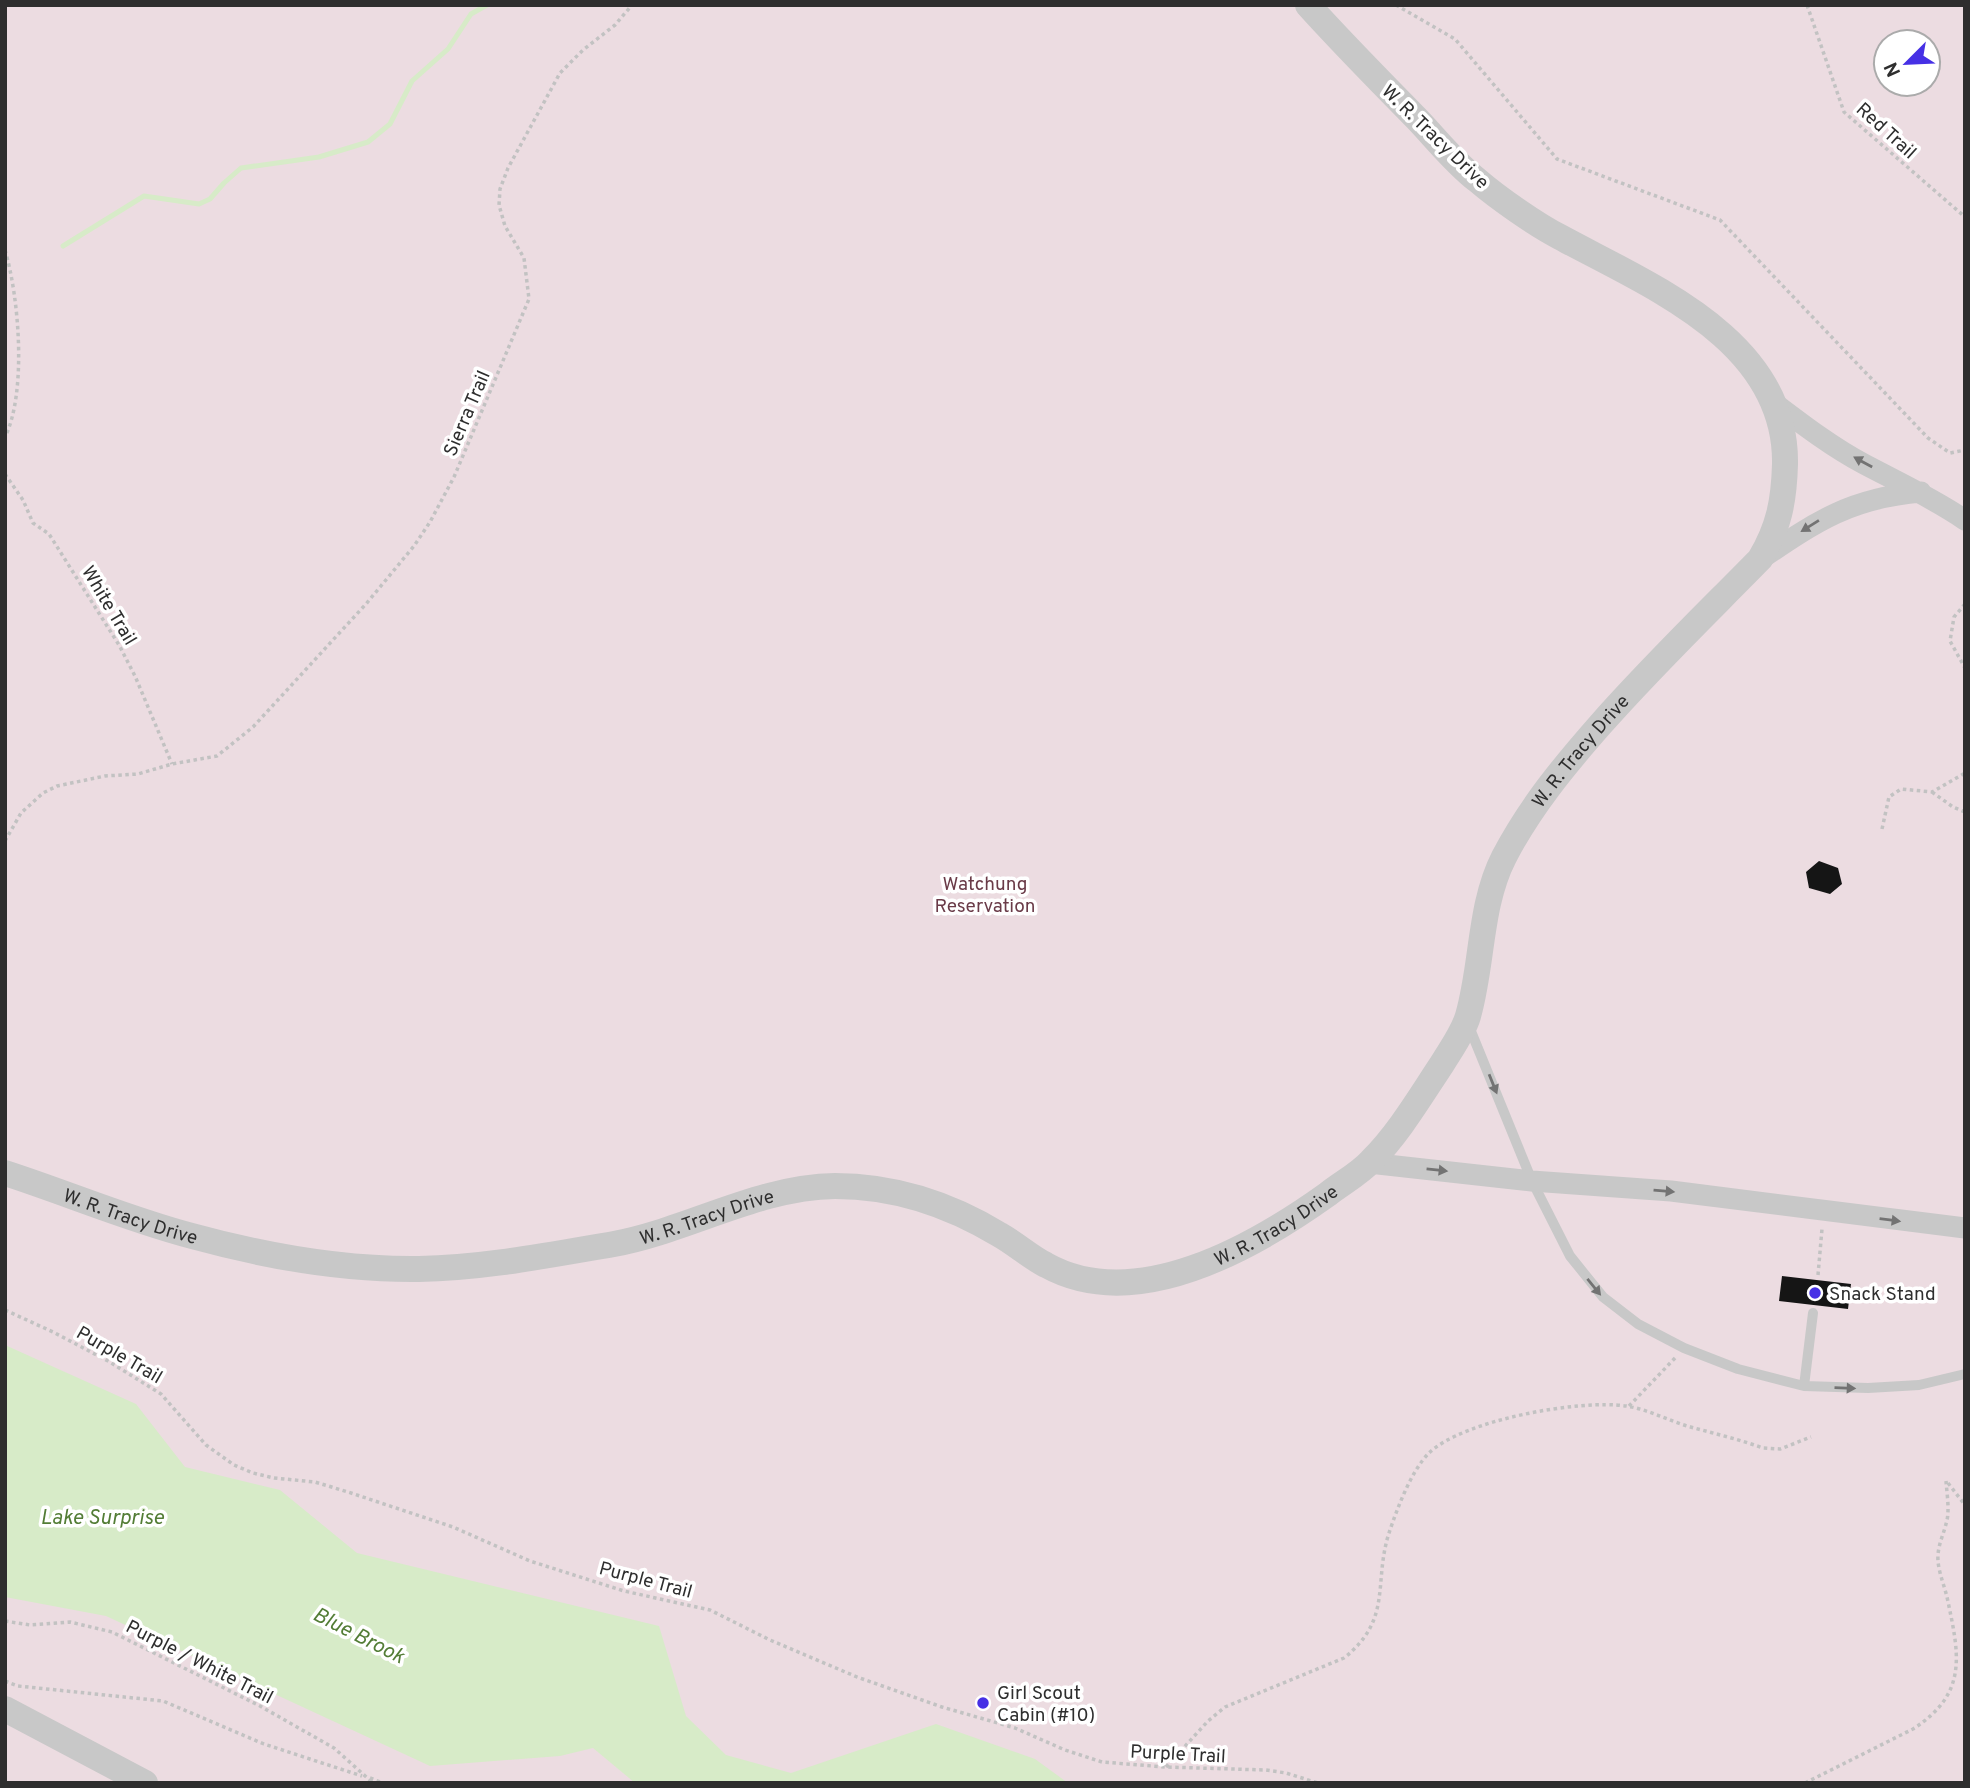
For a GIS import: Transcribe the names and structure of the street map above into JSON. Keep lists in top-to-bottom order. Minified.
{"streets":{"street":["W. R. Tracy Drive"],"path":["Red Trail","Sierra Trail","White Trail","Purple Trail","Purple / White Trail"]},"crossings":[["Sierra Trail","White Trail"]],"water":["Lake Surprise","Blue Brook"],"parks":["Watchung Reservation"],"places":["Snack Stand","Girl Scout Cabin (#10)"],"north":"bottom left"}
